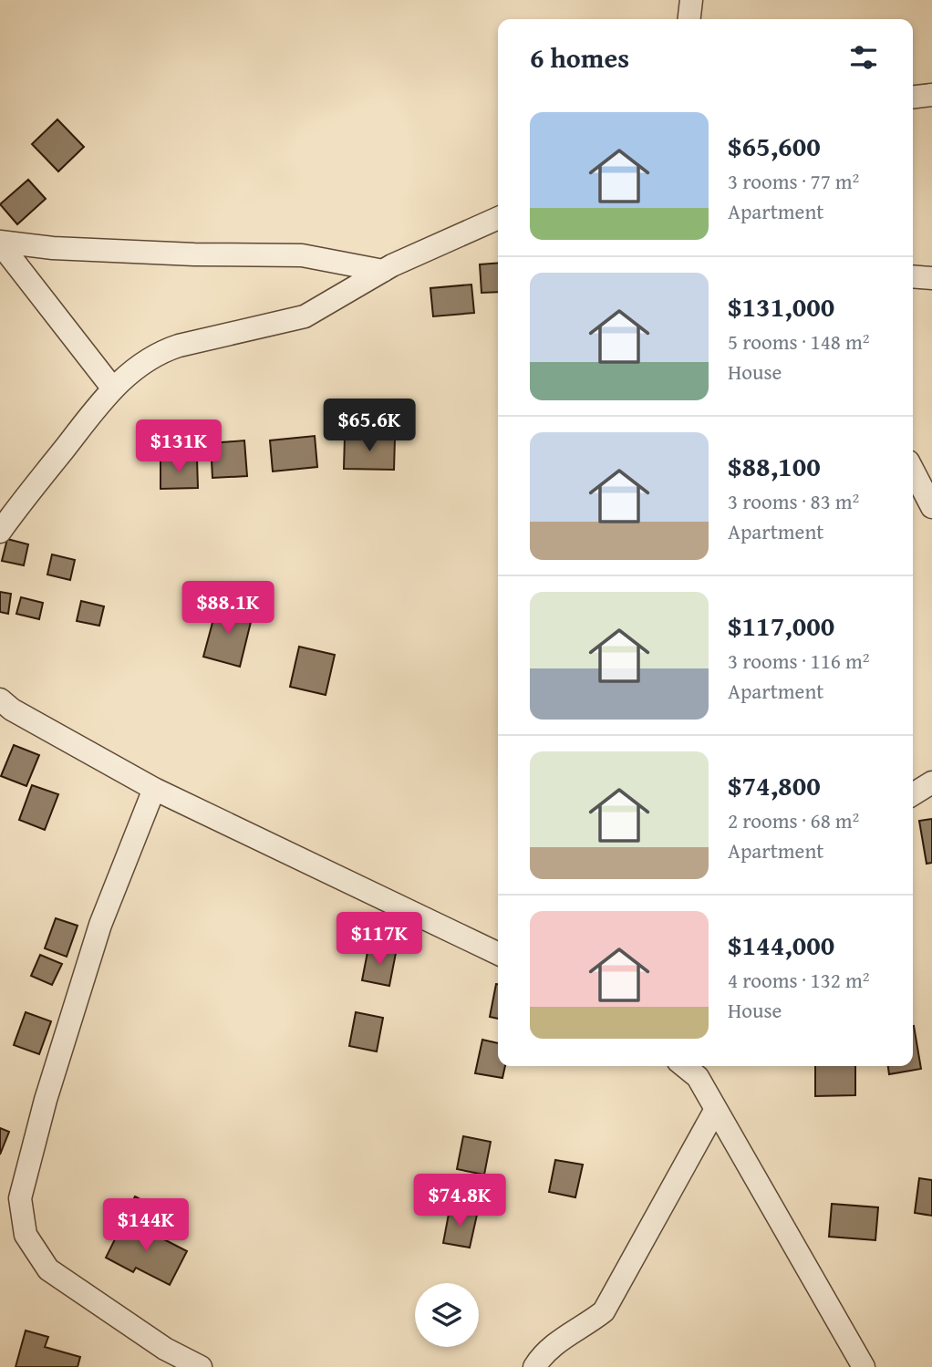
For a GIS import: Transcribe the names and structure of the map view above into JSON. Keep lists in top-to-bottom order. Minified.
{"page":{"heading":"6 homes","list":[{"name":"$65,600","note":"3 rooms · 77 m² · Apartment"},{"name":"$131,000","note":"5 rooms · 148 m² · House"},{"name":"$88,100","note":"3 rooms · 83 m² · Apartment"},{"name":"$117,000","note":"3 rooms · 116 m² · Apartment"},{"name":"$74,800","note":"2 rooms · 68 m² · Apartment"},{"name":"$144,000","note":"4 rooms · 132 m² · House"}],"price":["$65.6K","$131K","$88.1K","$117K","$74.8K","$144K"]}}
